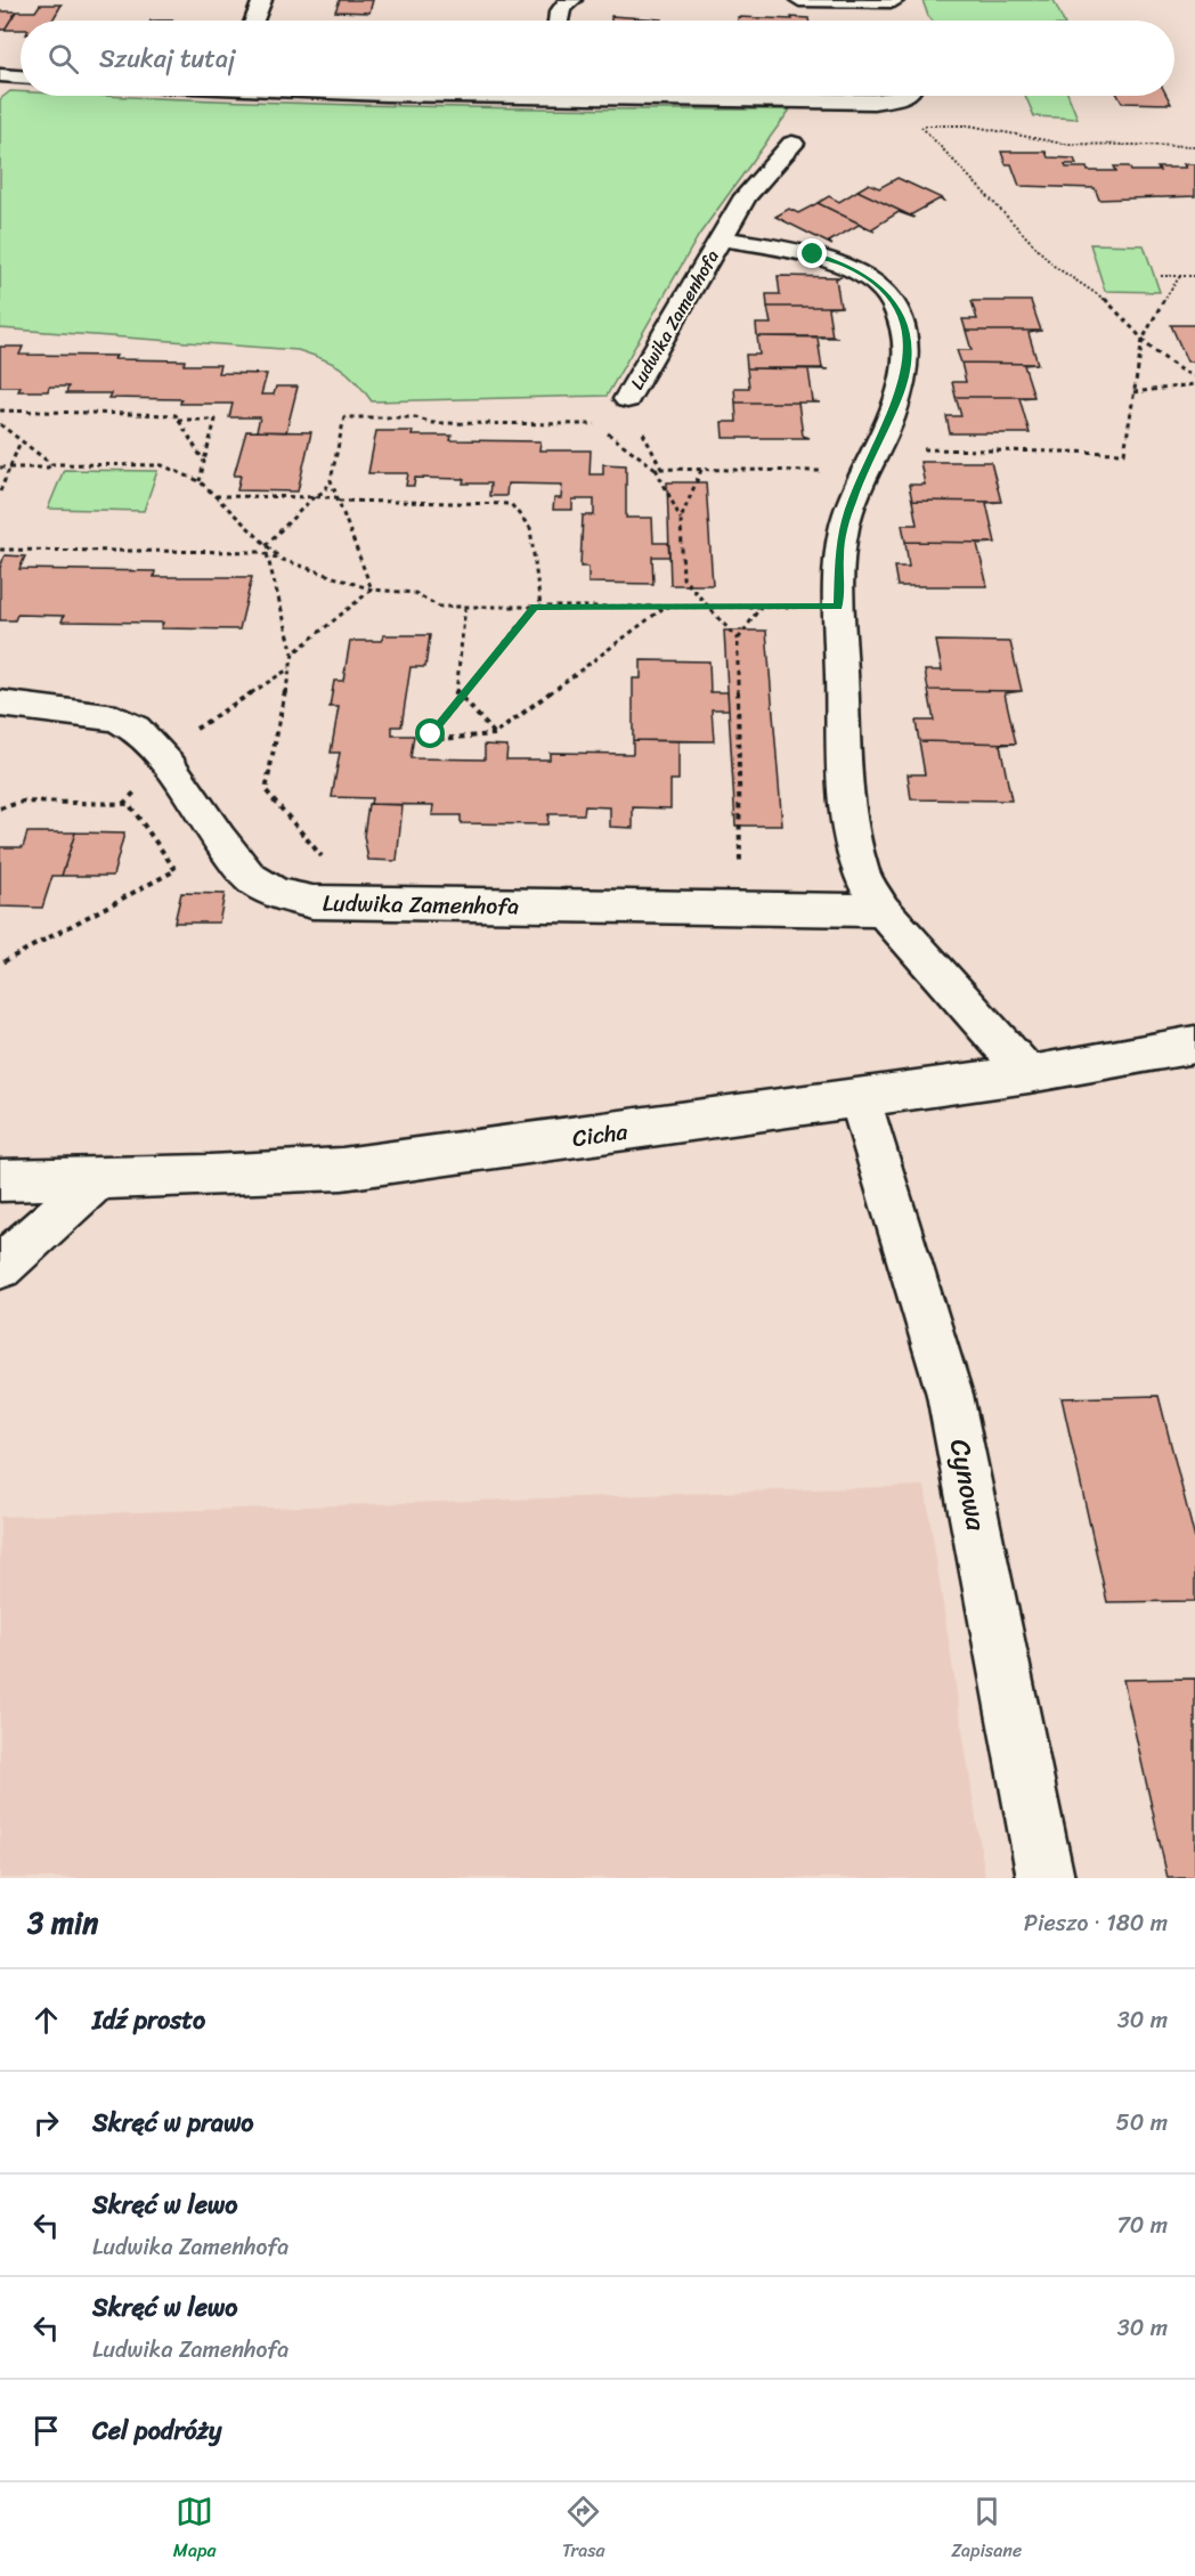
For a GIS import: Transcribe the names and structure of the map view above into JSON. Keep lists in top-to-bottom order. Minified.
{"streets":{"street":["Ludwika Zamenhofa","Cicha","Cynowa"]},"crossings":[["Ludwika Zamenhofa","Cicha"],["Cicha","Cynowa"]],"page":{"search":"Szukaj tutaj","heading":["3 min","Pieszo · 180 m"],"list":[["Idź prosto","30 m"],["Skręć w prawo","50 m"],["Skręć w lewo","Ludwika Zamenhofa","70 m"],["Skręć w lewo","Ludwika Zamenhofa","30 m"],"Cel podróży"],"nav":["Mapa","Trasa","Zapisane"]}}
